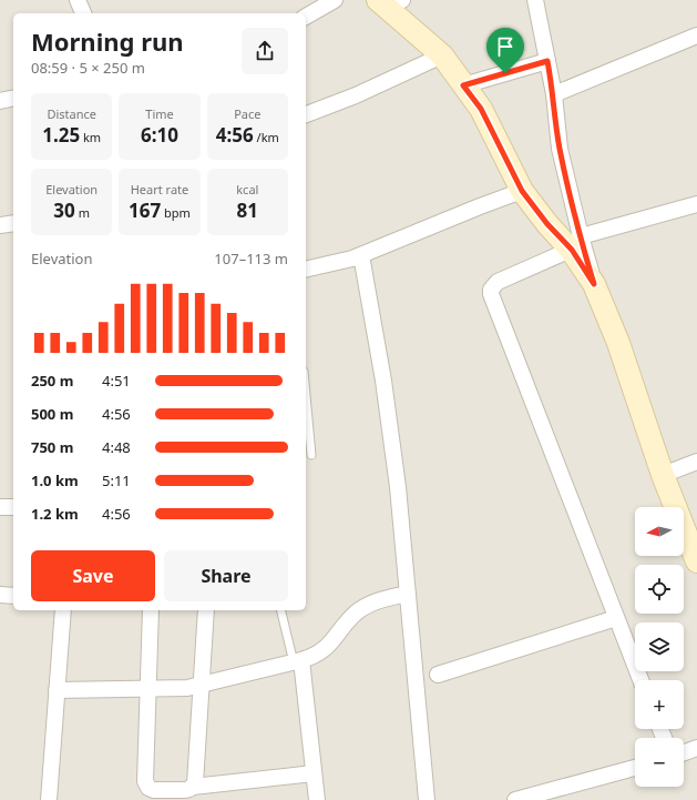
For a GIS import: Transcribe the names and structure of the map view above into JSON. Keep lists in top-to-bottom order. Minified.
{"north":"left","page":{"heading":["Morning run","08:59 · 5 × 250 m"],"stats":[["Distance","1.25 km"],["Time","6:10"],["Pace","4:56 /km"],["Elevation","30 m"],["Heart rate","167 bpm"],["kcal","81"]],"chart":["Elevation","107–113 m"],"list":[{"name":"250 m","note":"4:51"},{"name":"500 m","note":"4:56"},{"name":"750 m","note":"4:48"},{"name":"1.0 km","note":"5:11"},{"name":"1.2 km","note":"4:56"}],"map_buttons":["+","−"],"buttons":["Save","Share"]}}
